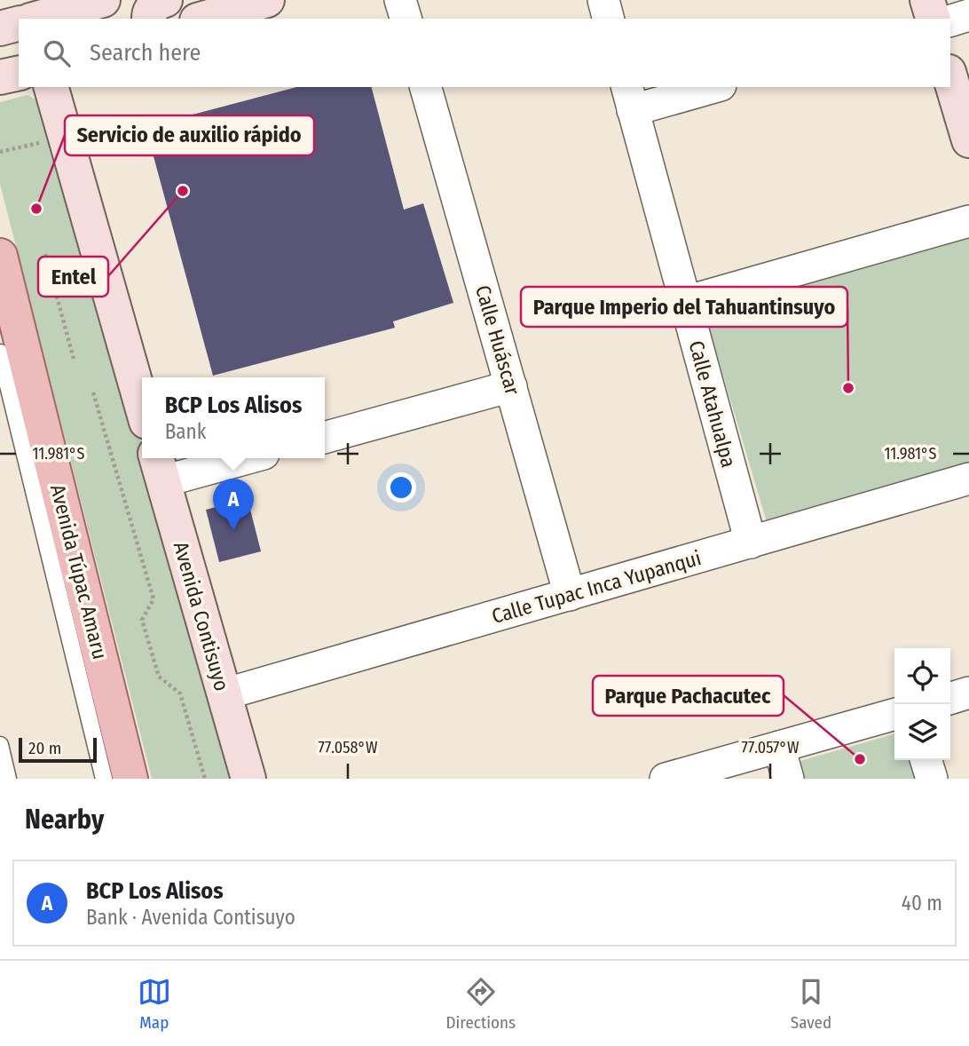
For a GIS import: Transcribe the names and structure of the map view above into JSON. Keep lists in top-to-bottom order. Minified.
{"streets":{"main road":["Avenida Túpac Amaru"],"street":["Calle Huáscar","Calle Atahualpa","Calle Tupac Inca Yupanqui","Avenida Contisuyo"]},"crossings":[["Calle Huáscar","Calle Tupac Inca Yupanqui"],["Calle Atahualpa","Calle Tupac Inca Yupanqui"],["Calle Tupac Inca Yupanqui","Avenida Contisuyo"]],"places":["Entel","Servicio de auxilio rápido","Parque Imperio del Tahuantinsuyo","Parque Pachacutec"],"scale_bar":"20 m","page":{"search":"Search here","popup":["BCP Los Alisos","Bank"],"pins":"A","scale":"20 m","heading":"Nearby","list":[{"mark":"A","name":"BCP Los Alisos","note":"Bank · Avenida Contisuyo","value":"40 m"}],"nav":["Map","Directions","Saved"]},"coordinates":["11.981°S","77.058°W","77.057°W"]}
